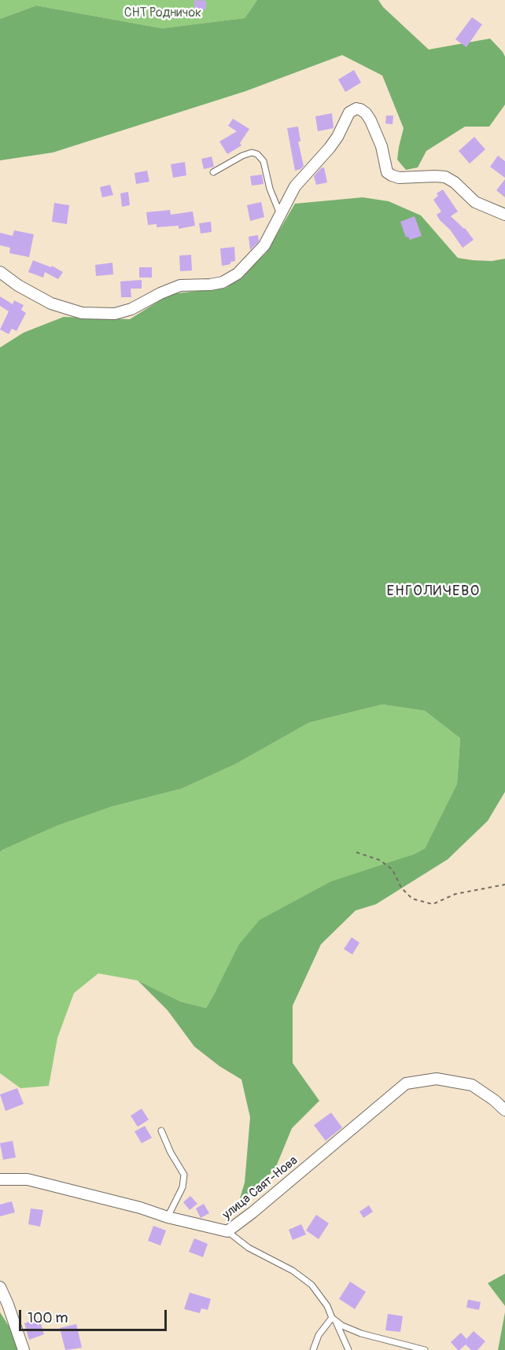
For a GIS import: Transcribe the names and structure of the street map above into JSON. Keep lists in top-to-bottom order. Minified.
{"streets":{"street":["улица Саят-Нова"]},"districts":["ЕНГОЛИЧЕВО"],"parks":["СНТ Родничок"],"scale_bar":"100 m"}
